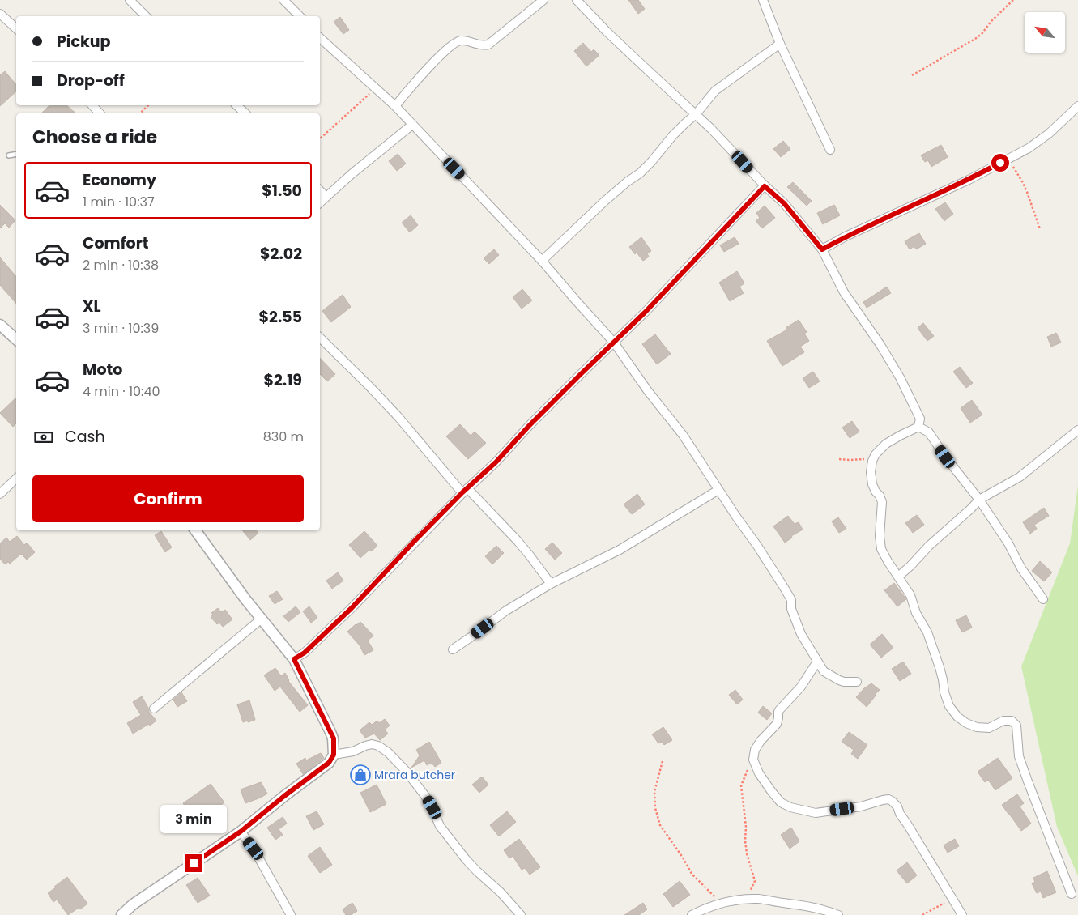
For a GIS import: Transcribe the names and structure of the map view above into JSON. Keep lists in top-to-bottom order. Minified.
{"places":{"shop":["Mrara butcher"]},"north":"top left","page":{"banner":["Pickup","Drop-off"],"heading":"Choose a ride","list":[{"name":"Economy","note":"1 min · 10:37","value":"$1.50"},{"name":"Comfort","note":"2 min · 10:38","value":"$2.02"},{"name":"XL","note":"3 min · 10:39","value":"$2.55"},{"name":"Moto","note":"4 min · 10:40","value":"$2.19"}],"pay":["Cash","830 m"],"buttons":"Confirm","bubble":"3 min"}}
